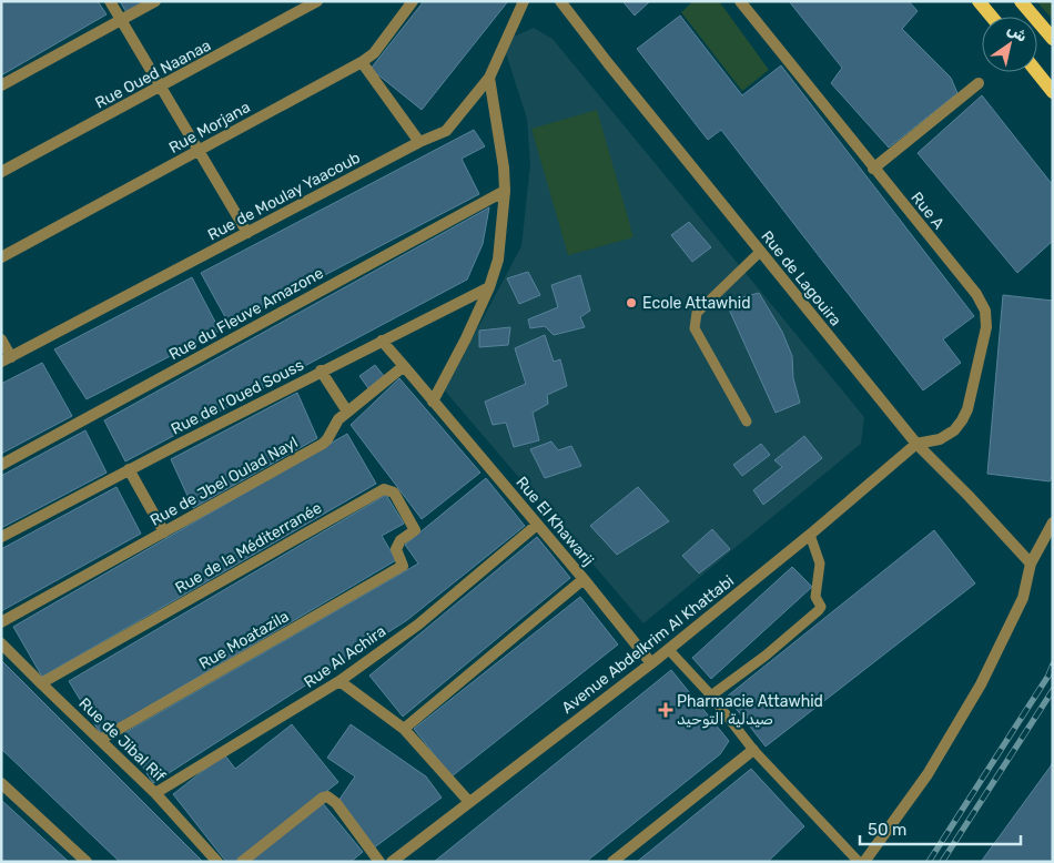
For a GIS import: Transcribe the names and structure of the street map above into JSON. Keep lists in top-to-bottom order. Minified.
{"streets":{"street":["Rue Oued Naanaa","Rue Morjana","Rue de Moulay Yaacoub","Rue A","Rue de Lagouira","Rue du Fleuve Amazone","Rue de l'Oued Souss","Rue de Jbel Oulad Nayl","Rue El Khawarij","Rue de la Méditerranée","Rue Moatazila","Avenue Abdelkrim Al Khattabi","Rue Al Achira","Rue de Jibal Rif"]},"crossings":[["Rue A","Rue de Lagouira"],["Rue A","Avenue Abdelkrim Al Khattabi"],["Rue de Lagouira","Avenue Abdelkrim Al Khattabi"],["Rue El Khawarij","Avenue Abdelkrim Al Khattabi"],["Rue El Khawarij","Rue Al Achira"],["Rue de la Méditerranée","Rue Moatazila"],["Rue de la Méditerranée","Rue de Jibal Rif"],["Rue Moatazila","Rue de Jibal Rif"],["Rue Al Achira","Rue de Jibal Rif"]],"places":{"other":["Ecole Attawhid"],"health":["Pharmacie Attawhid صيدلية التوحيد"]},"scale_bar":"50 m","north":"top right"}
